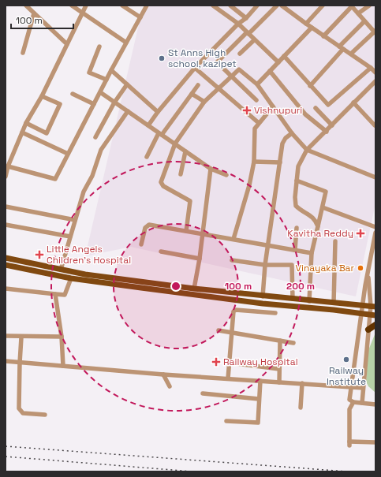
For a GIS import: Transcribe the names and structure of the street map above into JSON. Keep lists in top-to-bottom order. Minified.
{"places":{"other":["St Anns High school, kazipet","Vinayaka Bar","Railway Institute"],"health":["Vishnupuri","Kavitha Reddy","Little Angels Children's Hospital","Railway Hospital"]},"scale_bar":"100 m","rings":["100 m","200 m"]}
